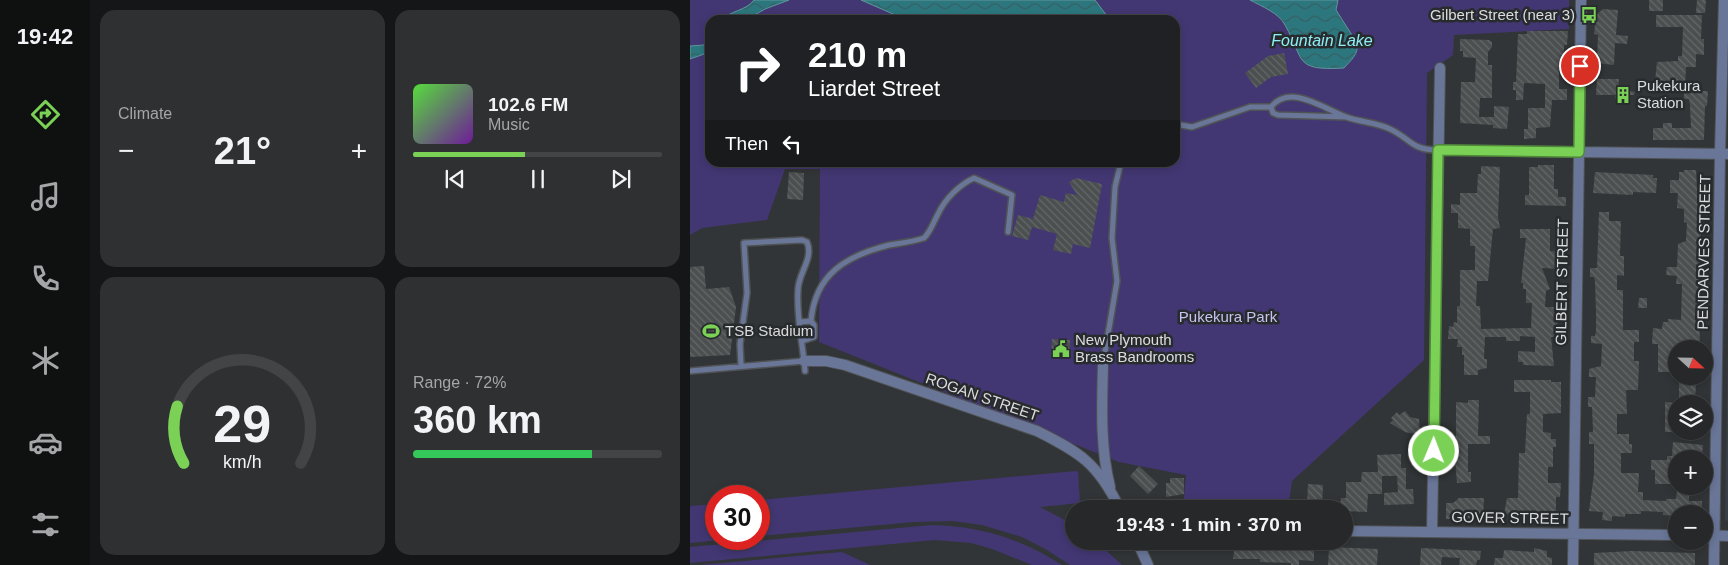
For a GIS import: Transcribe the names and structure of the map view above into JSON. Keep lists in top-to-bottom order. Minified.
{"streets":{"street":["PENDARVES STREET","GILBERT STREET","ROGAN STREET","GOVER STREET"]},"crossings":[["GILBERT STREET","GOVER STREET"]],"water":["Fountain Lake"],"parks":["Pukekura Park"],"places":{"bus stop":["Gilbert Street (near 3)"],"building":["Pukekura Station"],"sports":["TSB Stadium"],"public building":["New Plymouth Brass Bandrooms"]},"north":"right","page":{"tabs":"19:42","tile":["Climate",["Range · 72%","360 km"]],"turn":["210 m","Liardet Street"],"song":["102.6 FM","Music"],"then":"Then","heat":["−","21°","+"],"map_buttons":["+","−"],"limit":"30","trip":"19:43 · 1 min · 370 m","gauge":["29","km/h"]}}
